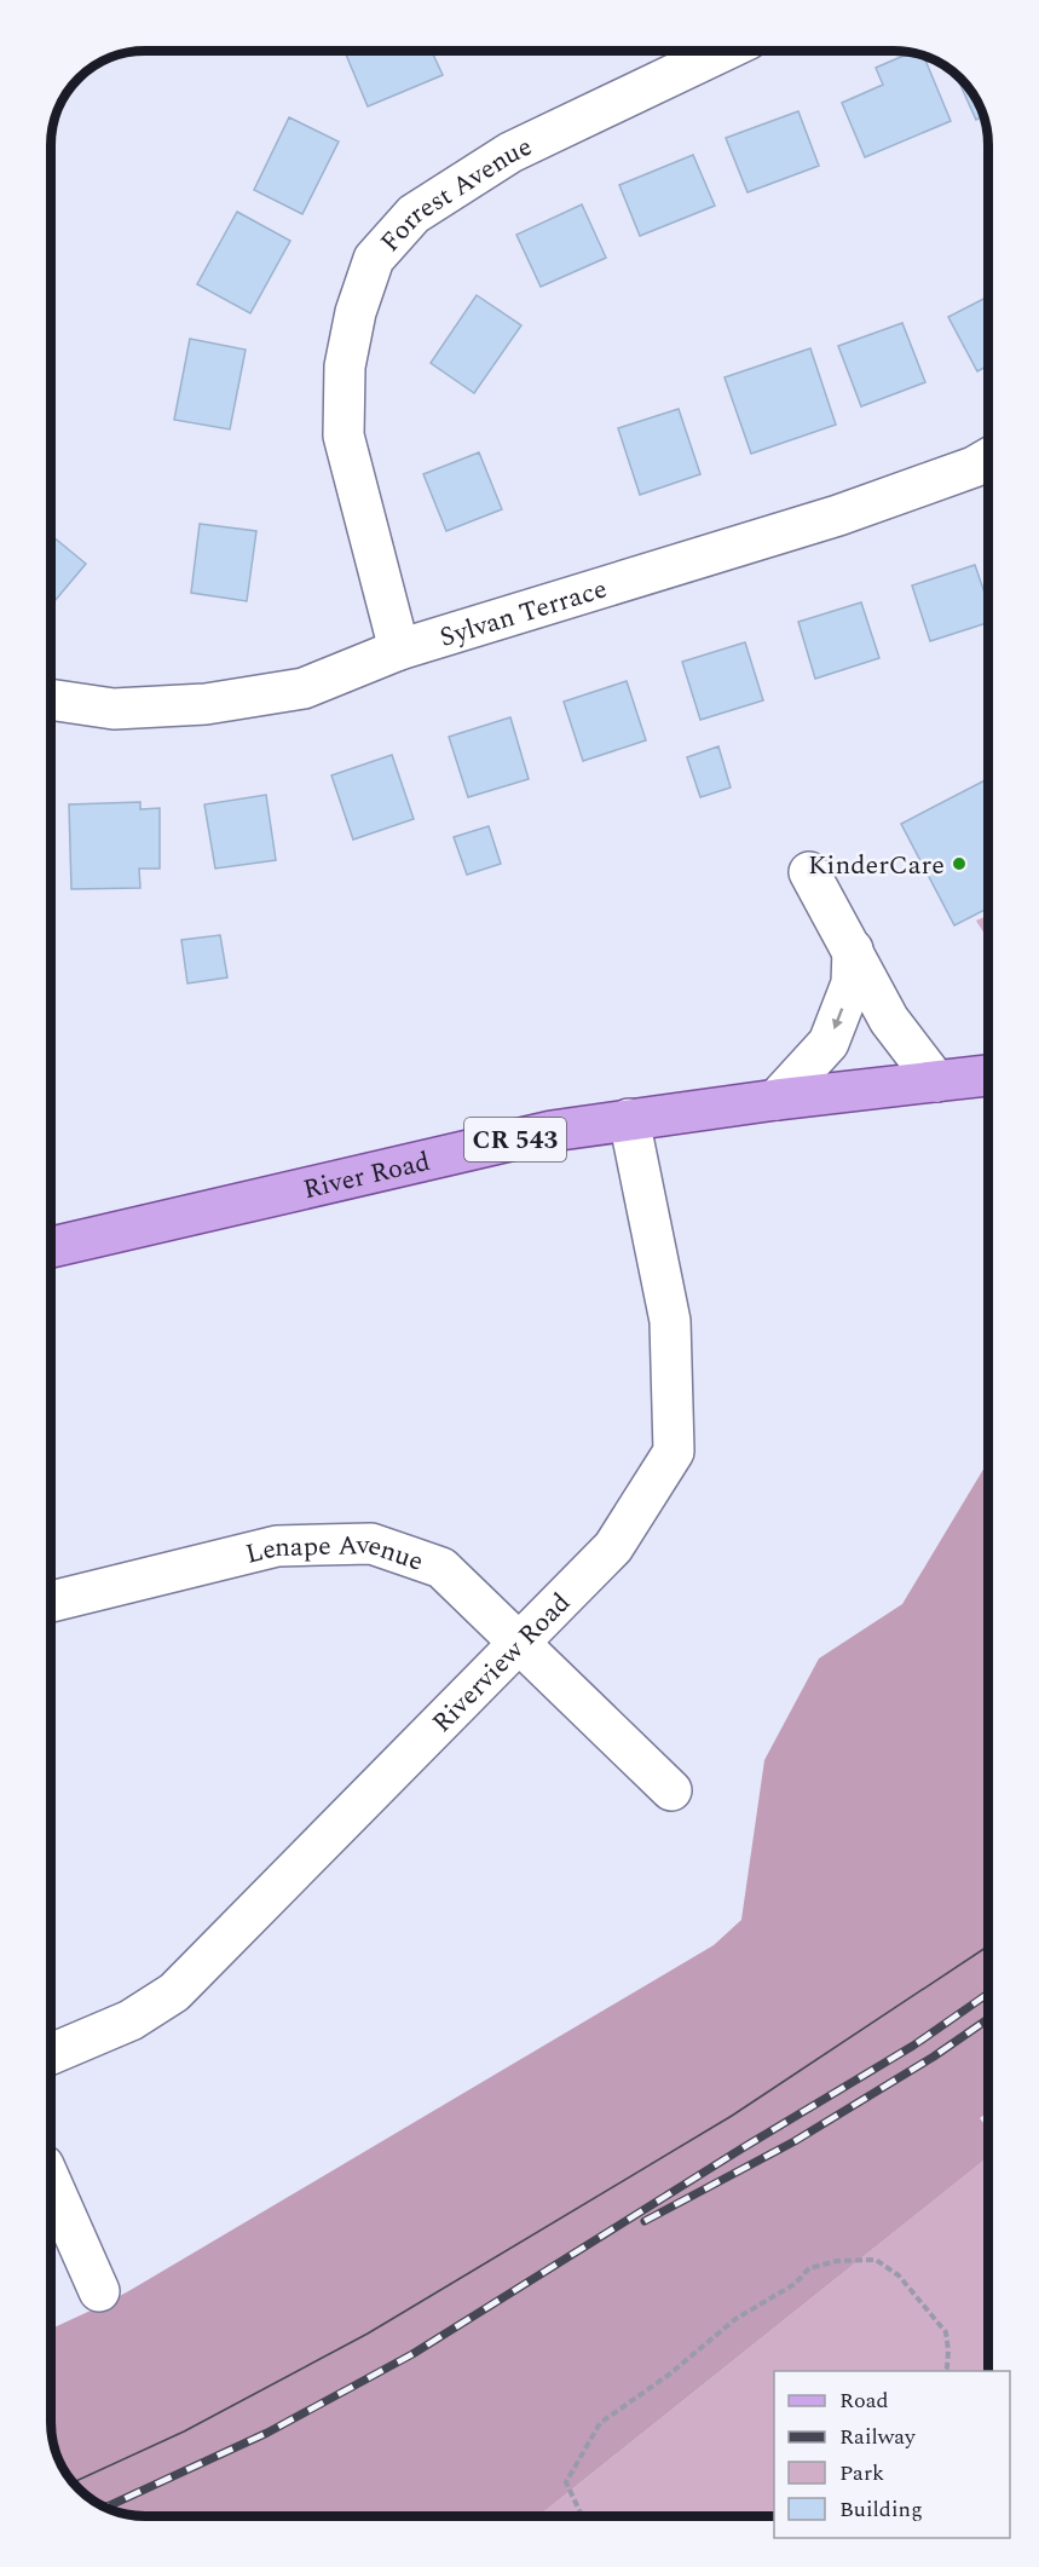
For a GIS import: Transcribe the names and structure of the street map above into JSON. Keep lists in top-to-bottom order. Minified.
{"streets":{"main road":["CR 543","River Road"],"street":["Forrest Avenue","Sylvan Terrace","Lenape Avenue","Riverview Road"]},"crossings":[["Forrest Avenue","Sylvan Terrace"],["River Road","Riverview Road"],["Lenape Avenue","Riverview Road"]],"places":["KinderCare"],"legend":["Road","Railway","Park","Building"]}
